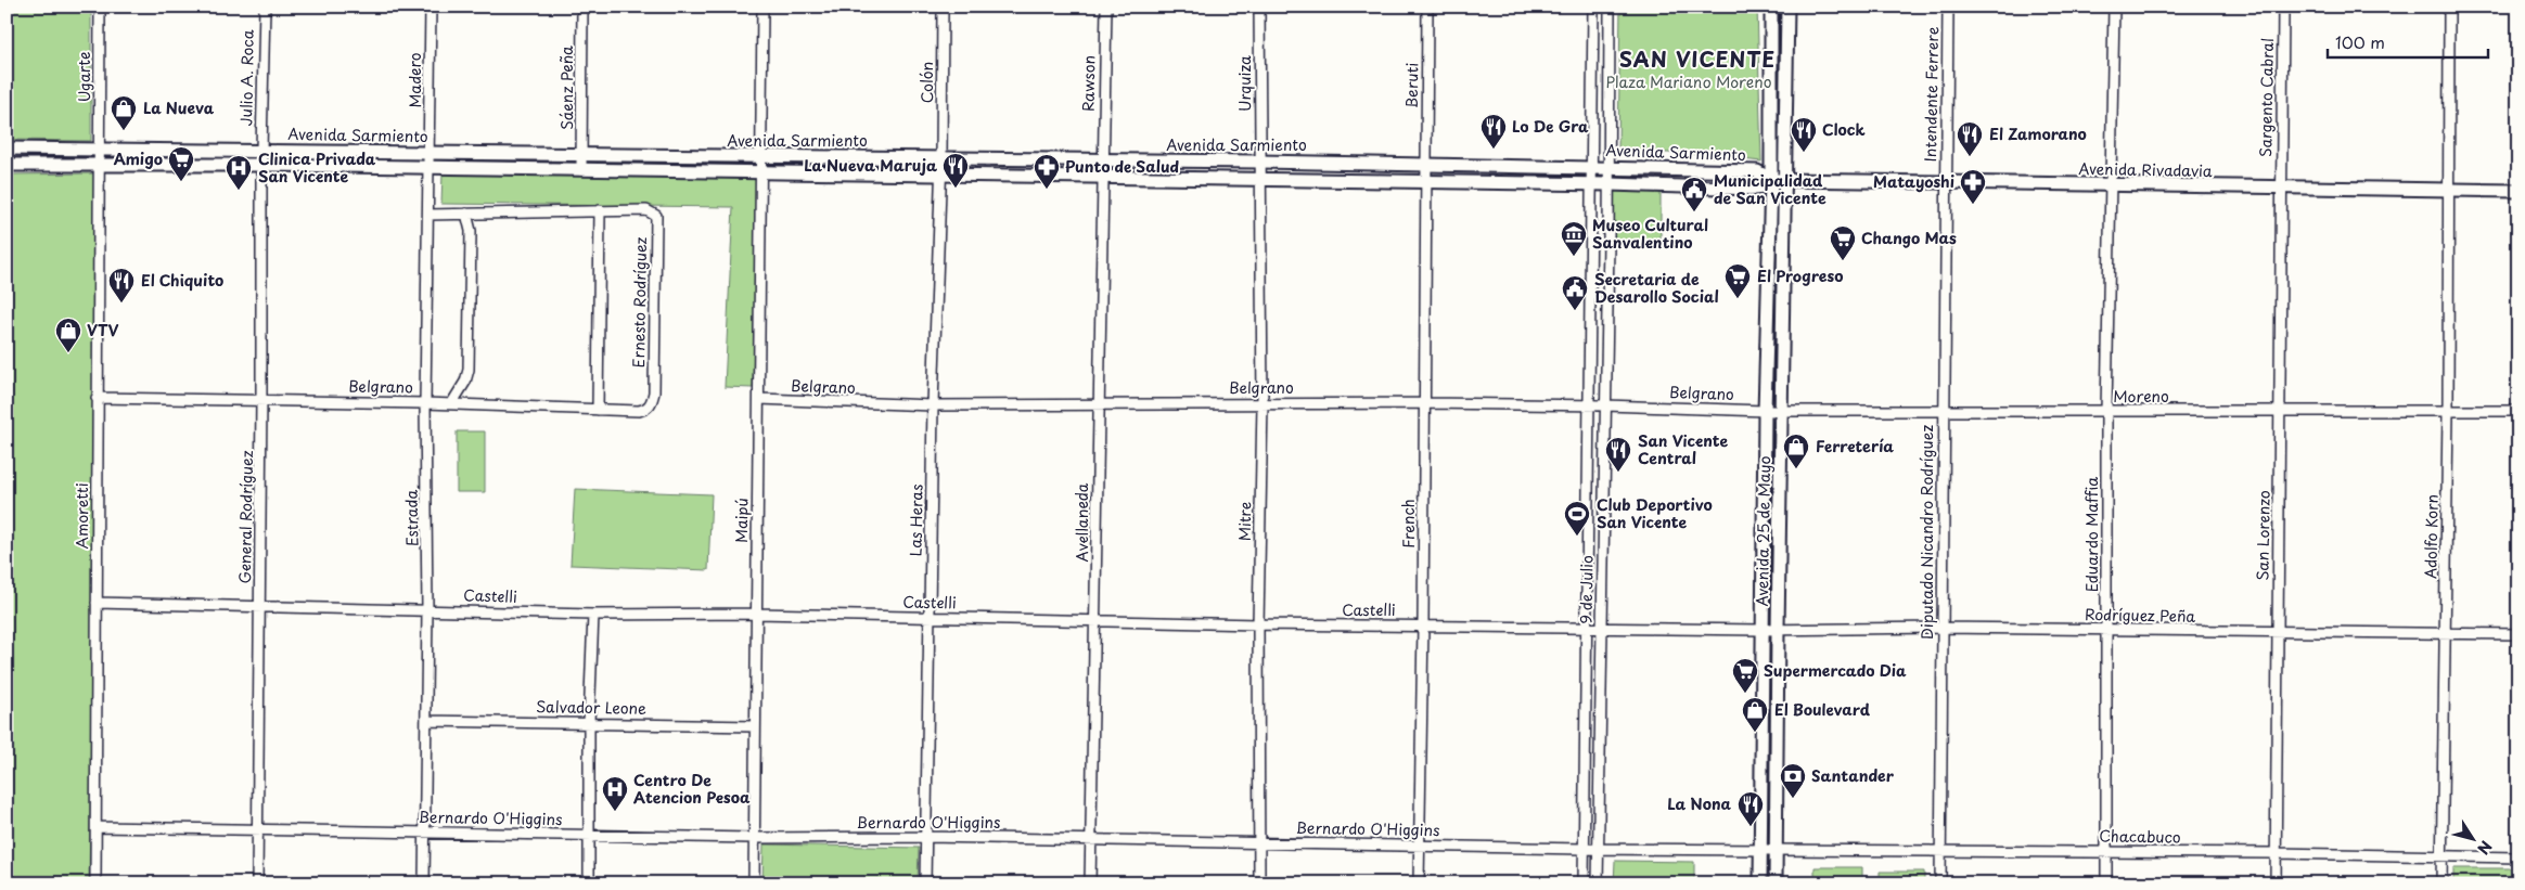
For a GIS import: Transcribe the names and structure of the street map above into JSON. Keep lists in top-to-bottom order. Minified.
{"streets":{"main road":["Avenida Sarmiento","Avenida Rivadavia","Avenida 25 de Mayo"],"street":["Ugarte","Julio A. Roca","Madero","Colón","Rawson","Urquiza","Beruti","Sáenz Peña","Intendente Ferrere","Sargento Cabral","Ernesto Rodríguez","Belgrano","Moreno","Amoretti","General Rodríguez","Estrada","Maipú","Las Heras","Mitre","Avellaneda","French","Diputado Nicandro Rodríguez","Eduardo Maffia","San Lorenzo","Adolfo Korn","9 de Julio","Castelli","Rodríguez Peña","Salvador Leone","Bernardo O'Higgins","Chacabuco"]},"crossings":[["Ugarte","Avenida Sarmiento"],["Ugarte","Amoretti"],["Julio A. Roca","Avenida Sarmiento"],["Julio A. Roca","General Rodríguez"],["Madero","Avenida Sarmiento"],["Madero","Estrada"],["Colón","Avenida Sarmiento"],["Colón","Las Heras"],["Rawson","Avenida Sarmiento"],["Rawson","Avellaneda"],["Urquiza","Avenida Sarmiento"],["Urquiza","Mitre"],["Beruti","Avenida Sarmiento"],["Beruti","French"],["Sáenz Peña","Avenida Sarmiento"],["Intendente Ferrere","Avenida Rivadavia"],["Intendente Ferrere","Diputado Nicandro Rodríguez"],["Sargento Cabral","Avenida Rivadavia"],["Sargento Cabral","San Lorenzo"],["Avenida Sarmiento","Avenida Rivadavia"],["Avenida Sarmiento","Amoretti"],["Avenida Sarmiento","General Rodríguez"],["Avenida Sarmiento","Estrada"],["Avenida Sarmiento","Maipú"],["Avenida Sarmiento","Las Heras"],["Avenida Sarmiento","Mitre"],["Avenida Sarmiento","Avellaneda"],["Avenida Sarmiento","French"],["Avenida Sarmiento","Avenida 25 de Mayo"],["Avenida Sarmiento","9 de Julio"],["Avenida Rivadavia","Avenida 25 de Mayo"],["Avenida Rivadavia","Diputado Nicandro Rodríguez"],["Avenida Rivadavia","Eduardo Maffia"],["Avenida Rivadavia","San Lorenzo"],["Avenida Rivadavia","Adolfo Korn"],["Ernesto Rodríguez","Belgrano"],["Belgrano","Moreno"],["Belgrano","Amoretti"],["Belgrano","General Rodríguez"],["Belgrano","Estrada"],["Belgrano","Maipú"],["Belgrano","Las Heras"],["Belgrano","Mitre"],["Belgrano","Avellaneda"],["Belgrano","French"],["Belgrano","Avenida 25 de Mayo"],["Belgrano","9 de Julio"],["Moreno","Avenida 25 de Mayo"],["Moreno","Diputado Nicandro Rodríguez"],["Moreno","Eduardo Maffia"],["Moreno","San Lorenzo"],["Moreno","Adolfo Korn"],["Amoretti","Castelli"],["Amoretti","Bernardo O'Higgins"],["General Rodríguez","Castelli"],["General Rodríguez","Bernardo O'Higgins"],["Estrada","Castelli"],["Estrada","Salvador Leone"],["Estrada","Bernardo O'Higgins"],["Maipú","Castelli"],["Maipú","Salvador Leone"],["Maipú","Bernardo O'Higgins"],["Las Heras","Castelli"],["Las Heras","Bernardo O'Higgins"],["Mitre","Castelli"],["Mitre","Bernardo O'Higgins"],["Avellaneda","Castelli"],["Avellaneda","Bernardo O'Higgins"],["French","Castelli"],["French","Bernardo O'Higgins"],["Avenida 25 de Mayo","Castelli"],["Avenida 25 de Mayo","Rodríguez Peña"],["Avenida 25 de Mayo","Bernardo O'Higgins"],["Avenida 25 de Mayo","Chacabuco"],["Diputado Nicandro Rodríguez","Rodríguez Peña"],["Diputado Nicandro Rodríguez","Chacabuco"],["Eduardo Maffia","Rodríguez Peña"],["Eduardo Maffia","Chacabuco"],["San Lorenzo","Rodríguez Peña"],["San Lorenzo","Chacabuco"],["Adolfo Korn","Rodríguez Peña"],["Adolfo Korn","Chacabuco"],["9 de Julio","Castelli"],["9 de Julio","Bernardo O'Higgins"],["Castelli","Rodríguez Peña"],["Bernardo O'Higgins","Chacabuco"]],"districts":["SAN VICENTE"],"parks":["Plaza Mariano Moreno"],"places":{"shop":["La Nueva","VTV","Ferretería","El Boulevard"],"restaurant":["Lo De Gra","Clock","El Zamorano","La Nueva Maruja","El Chiquito","San Vicente Central","La Nona"],"supermarket":["Amigo","Chango Mas","El Progreso","Supermercado Dia"],"pharmacy":["Punto de Salud","Matayoshi"],"hospital":["Clinica Privada San Vicente","Centro De Atencion Pesoa"],"public building":["Municipalidad de San Vicente","Secretaria de Desarollo Social"],"museum":["Museo Cultural Sanvalentino"],"sports":["Club Deportivo San Vicente"],"bank":["Santander"]},"scale_bar":"100 m","north":"bottom right"}
